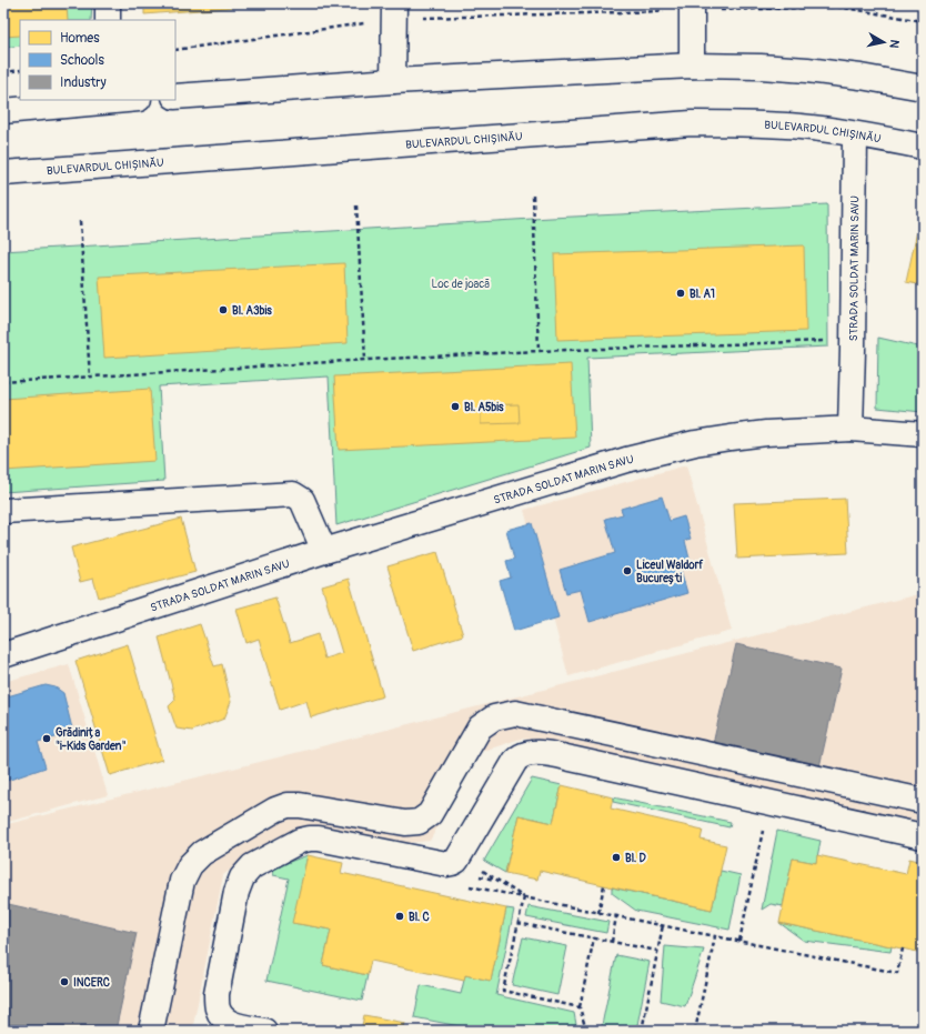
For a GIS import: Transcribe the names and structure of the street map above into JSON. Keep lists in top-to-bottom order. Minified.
{"streets":{"main road":["BULEVARDUL CHIȘINĂU","STRADA SOLDAT MARIN SAVU"]},"crossings":[["BULEVARDUL CHIȘINĂU","STRADA SOLDAT MARIN SAVU"]],"parks":["Loc de joacă"],"places":["Bl. A1","Bl. A3bis","Bl. A5bis","Liceul Waldorf București","Grădinița \"i-Kids Garden\"","Bl. D","Bl. C","INCERC"],"legend":["Homes","Schools","Industry"],"north":"right"}
